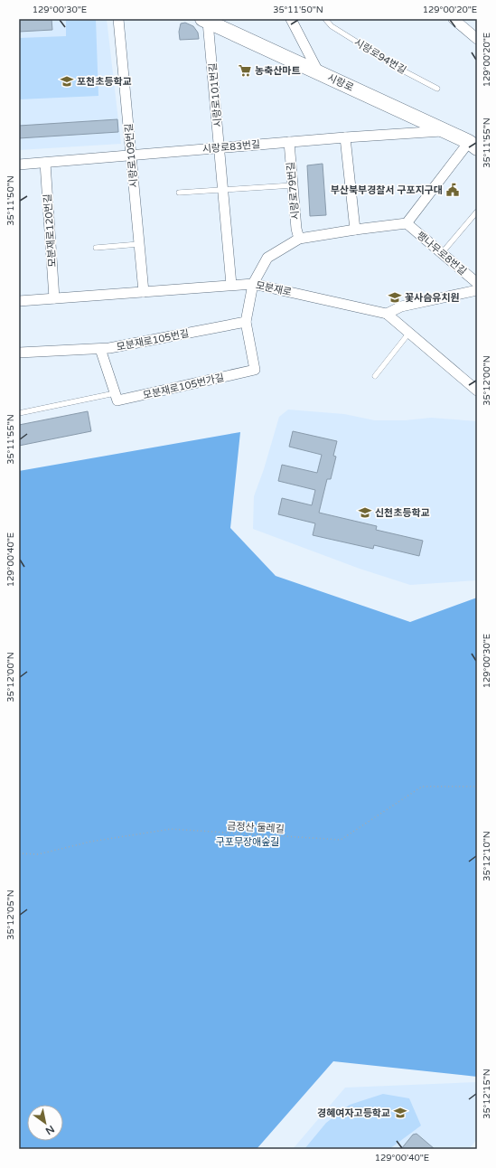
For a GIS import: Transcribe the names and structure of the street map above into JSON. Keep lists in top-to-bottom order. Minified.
{"streets":{"main road":["시랑로"],"street":["시랑로101번길","시랑로83번길","시랑로109번길","시랑로79번길","모분재로120번길","팽나무로8번길","모분재로","모분재로105번길","모분재로105번가길"],"lane":["시랑로94번길"],"path":["금정산 둘레길"]},"crossings":[["시랑로","시랑로101번길"],["시랑로","시랑로83번길"],["시랑로101번길","시랑로83번길"],["시랑로101번길","모분재로"],["시랑로83번길","시랑로109번길"],["시랑로83번길","시랑로79번길"],["시랑로83번길","모분재로120번길"],["시랑로109번길","모분재로"],["모분재로120번길","모분재로"],["모분재로105번길","모분재로105번가길"]],"parks":["구포무장애숲길"],"places":{"supermarket":["농축산마트"],"school or university":["포천초등학교","꽃사슴유치원","신천초등학교","경혜여자고등학교"],"public building":["부산북부경찰서 구포지구대"]},"north":"bottom right","coordinates":["129°00'30\"E","35°11'50\"N","129°00'20\"E","35°11'55\"N","35°12'00\"N","129°00'40\"E","35°12'10\"N","35°12'05\"N","35°12'15\"N"]}
